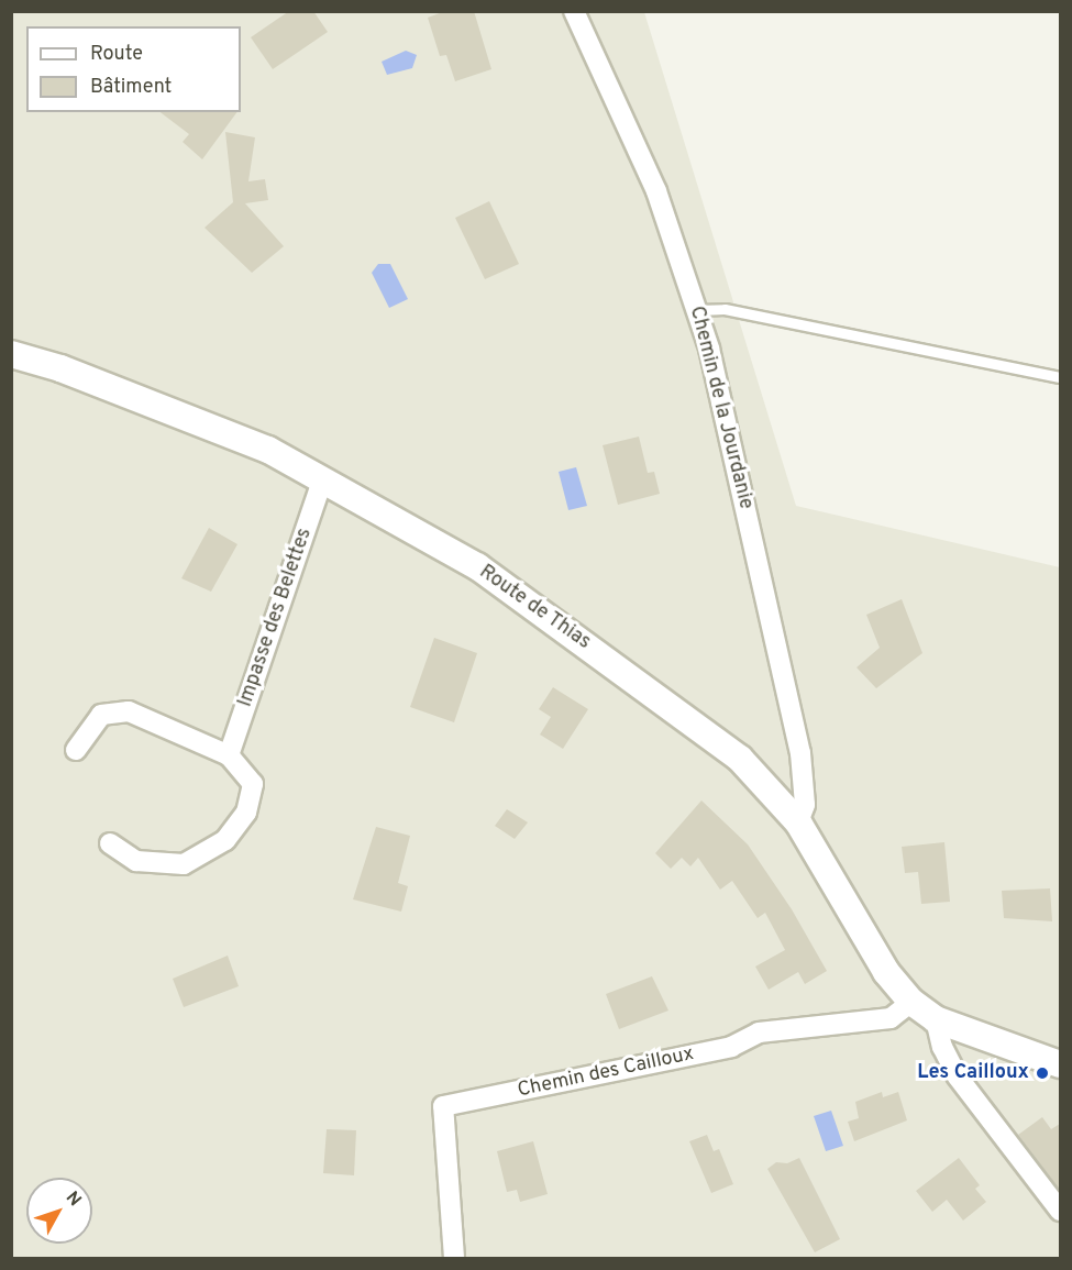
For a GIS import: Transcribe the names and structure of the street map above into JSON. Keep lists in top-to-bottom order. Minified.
{"streets":{"street":["Chemin de la Jourdanie","Route de Thias","Impasse des Belettes","Chemin des Cailloux"]},"crossings":[["Chemin de la Jourdanie","Route de Thias"],["Route de Thias","Impasse des Belettes"],["Route de Thias","Chemin des Cailloux"]],"places":["Les Cailloux"],"legend":["Route","Bâtiment"],"north":"top right"}
